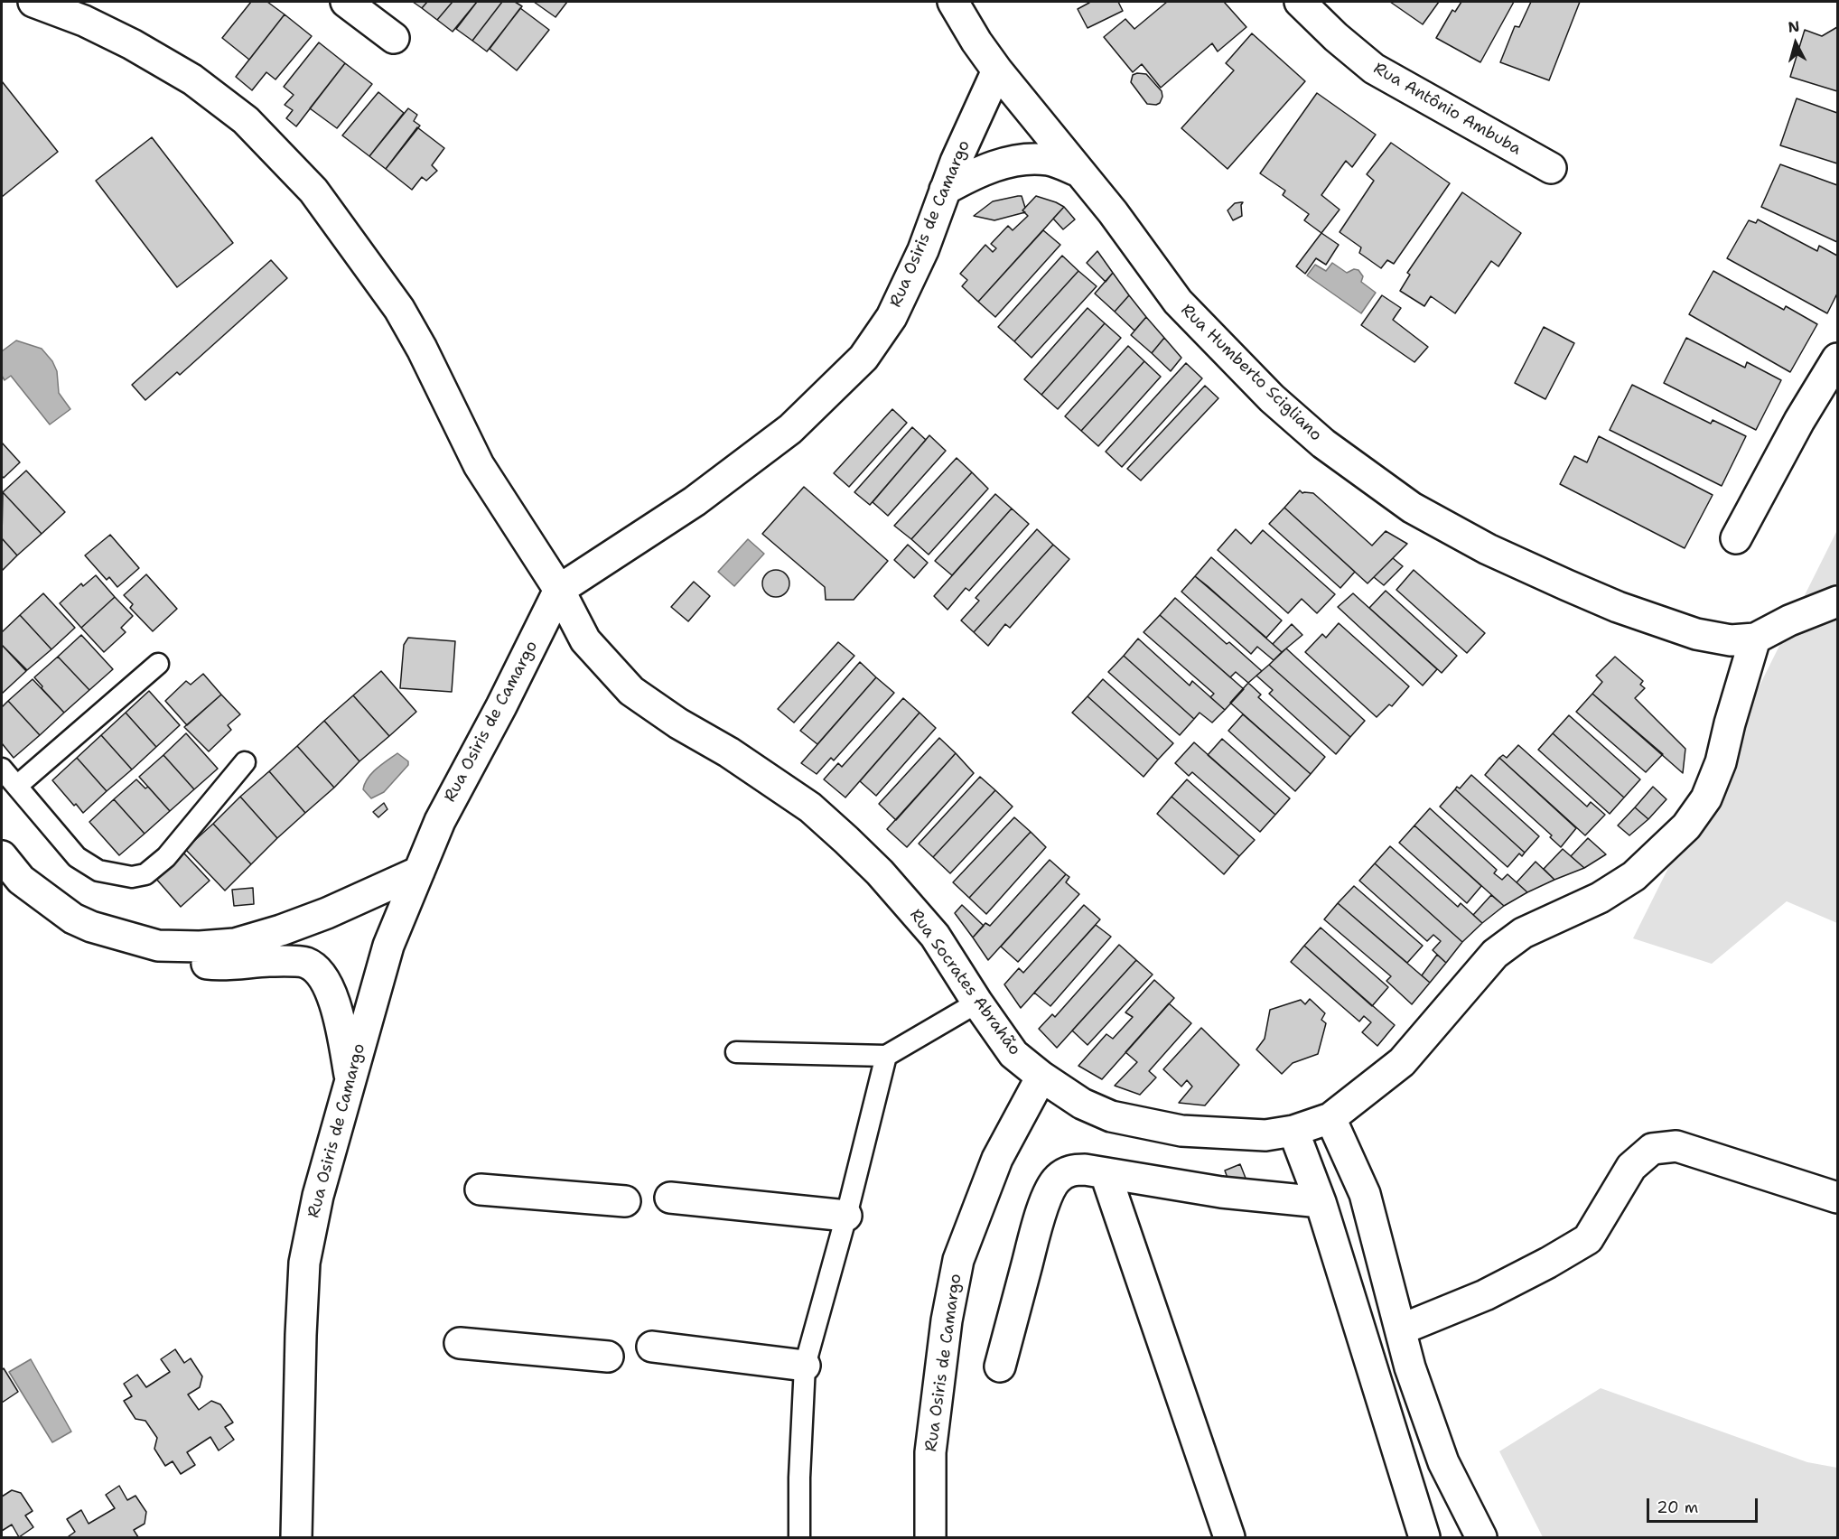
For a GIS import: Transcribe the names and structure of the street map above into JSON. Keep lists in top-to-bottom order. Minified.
{"streets":{"street":["Rua Antônio Ambuba","Rua Osiris de Camargo","Rua Humberto Scigliano","Rua Socrates Abrahão"]},"crossings":[["Rua Osiris de Camargo","Rua Humberto Scigliano"],["Rua Osiris de Camargo","Rua Socrates Abrahão"],["Rua Humberto Scigliano","Rua Socrates Abrahão"]],"scale_bar":"20 m","north":"top"}
